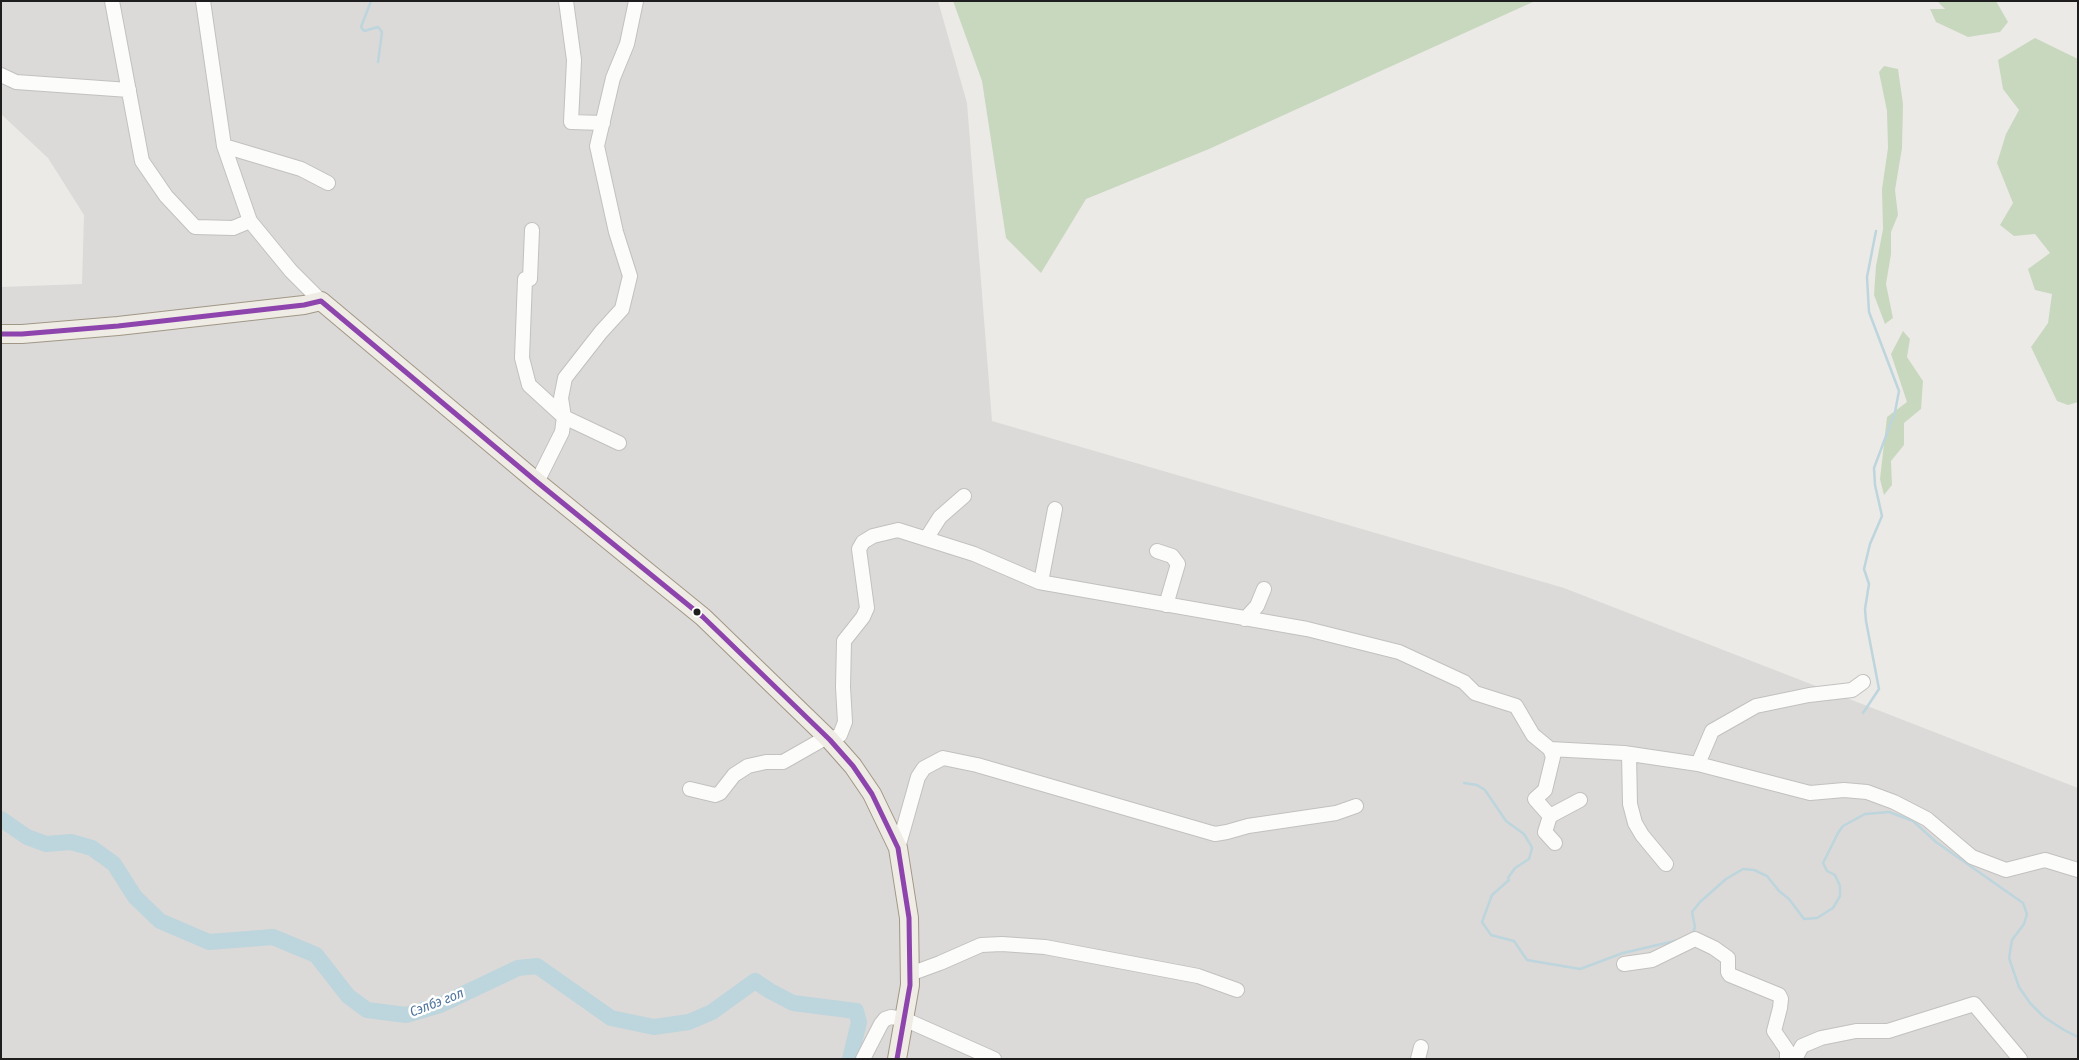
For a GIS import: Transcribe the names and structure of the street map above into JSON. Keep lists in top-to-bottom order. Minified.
{"water":["Сэлбэ гол"]}
